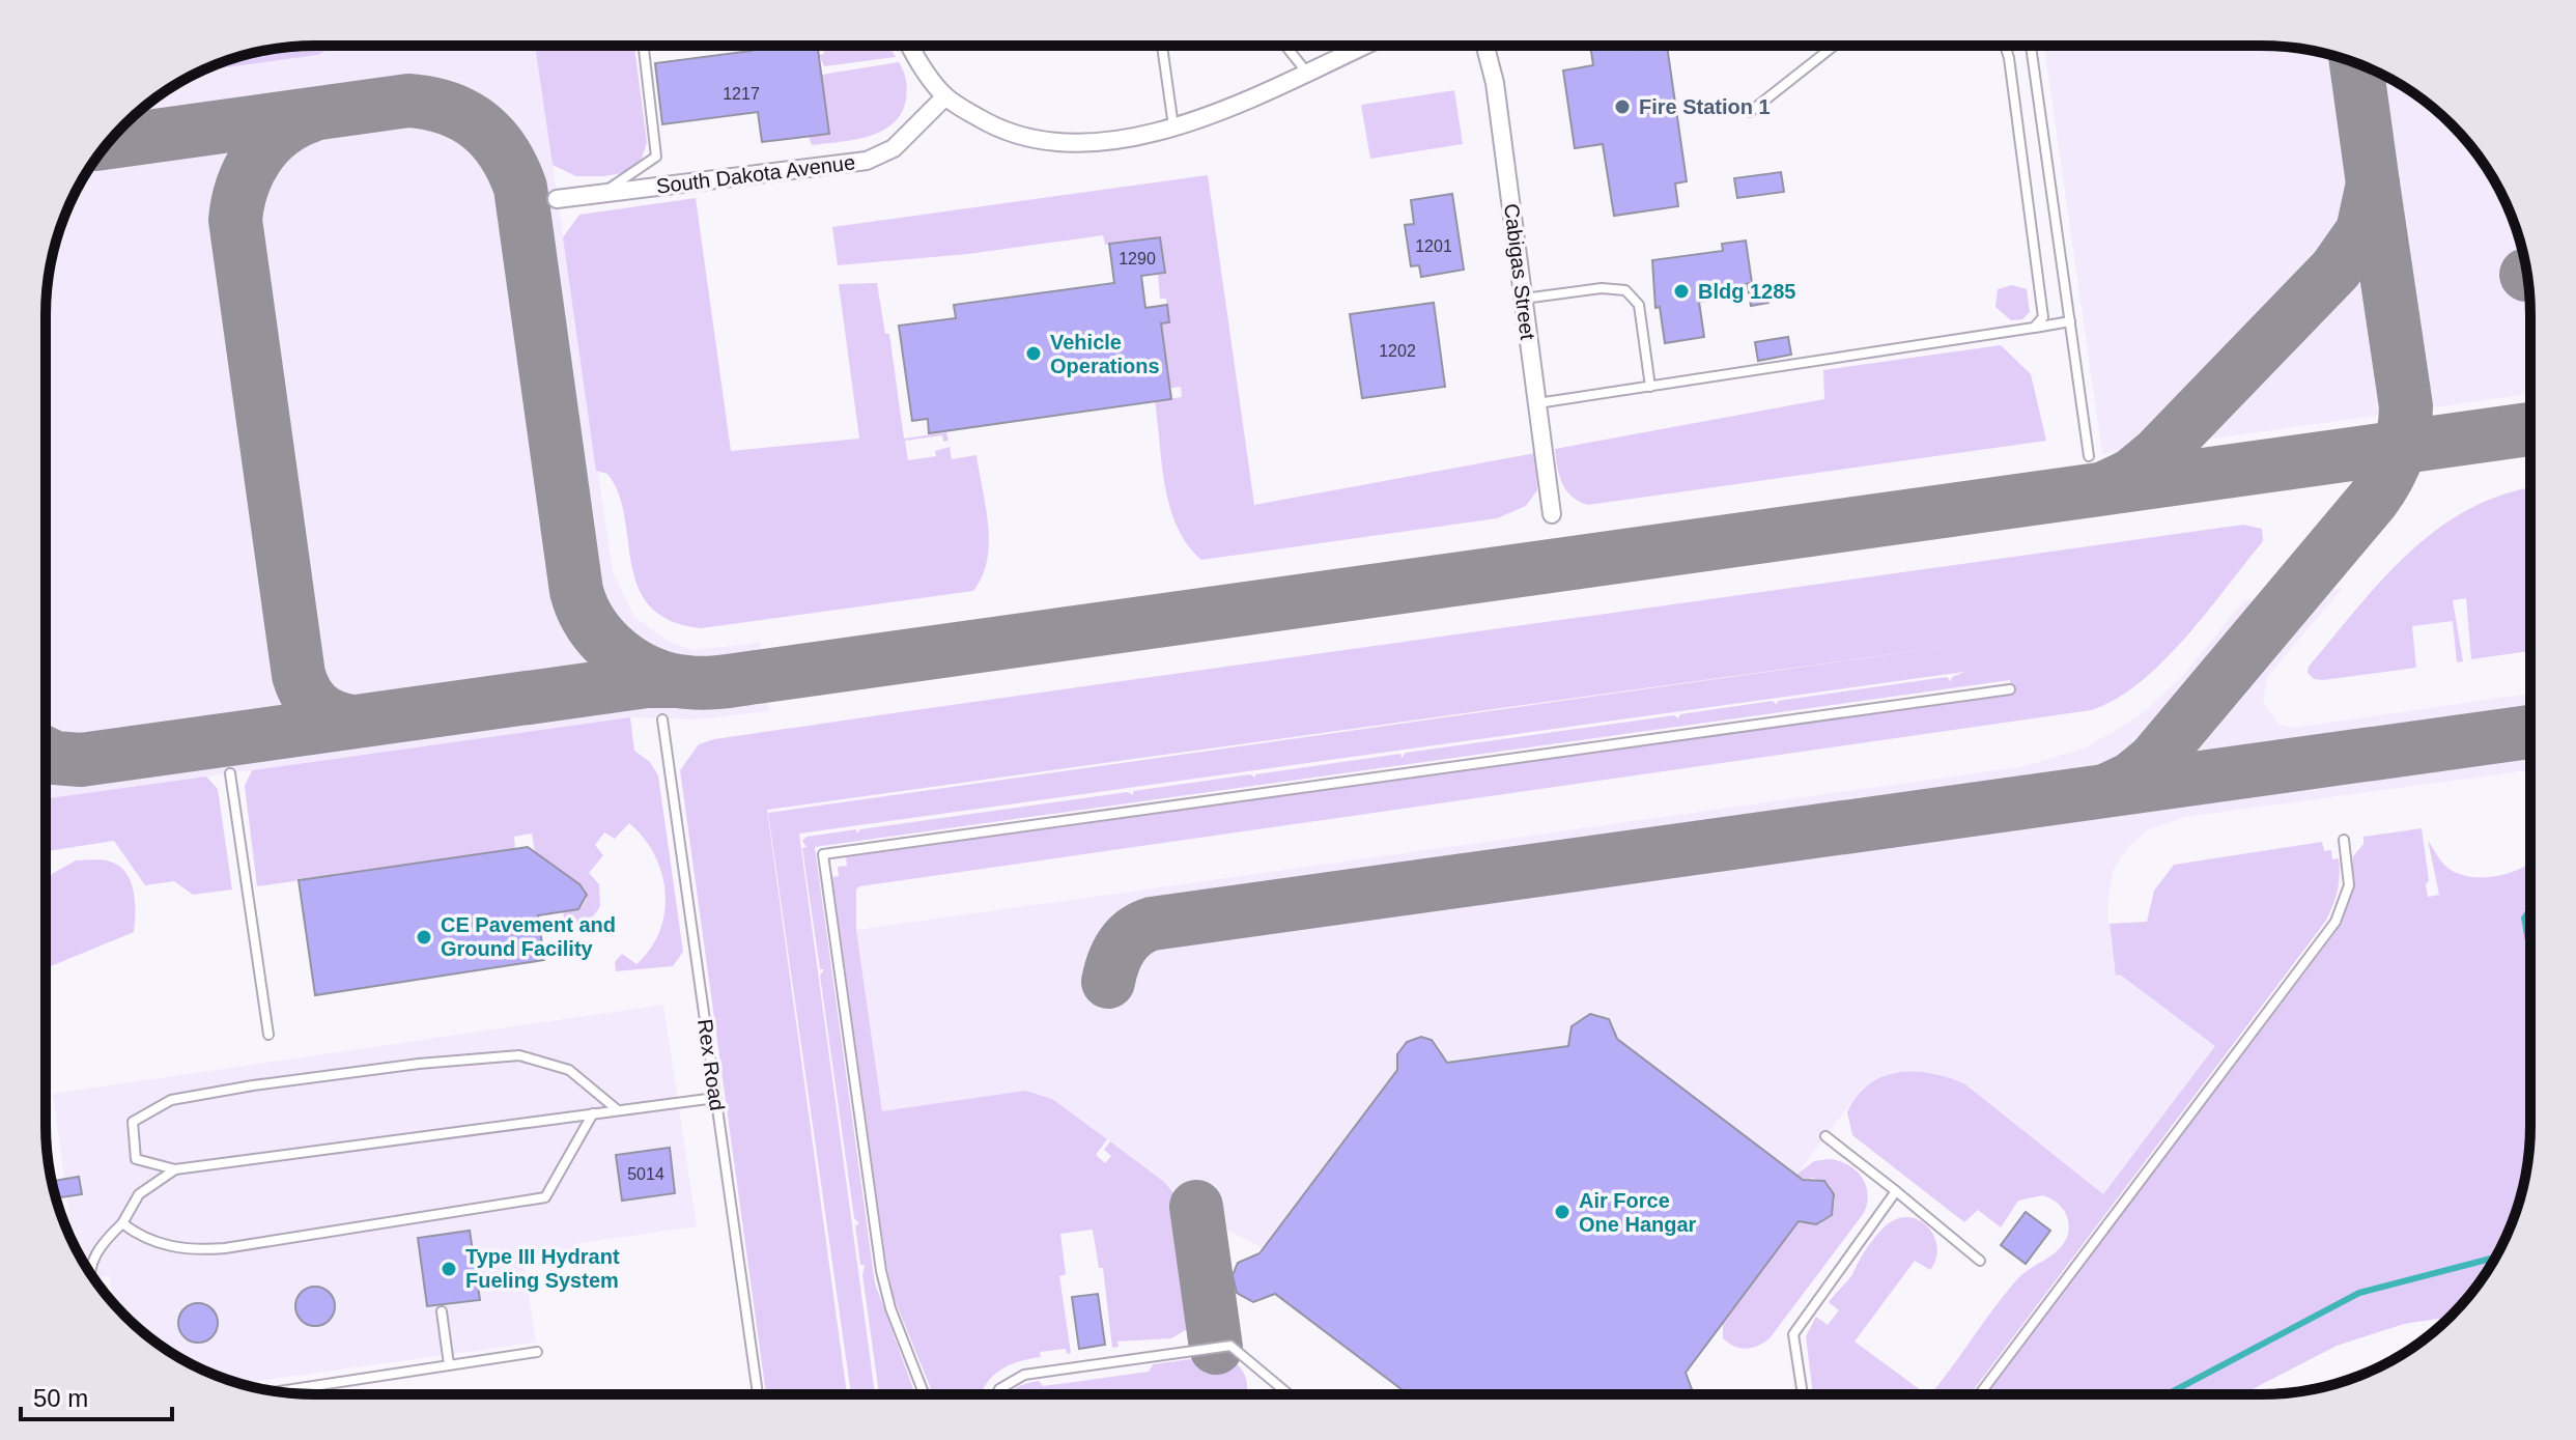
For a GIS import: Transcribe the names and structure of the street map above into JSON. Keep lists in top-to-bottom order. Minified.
{"streets":{"street":["South Dakota Avenue","Cabigas Street"],"lane":["Rex Road"]},"places":["Fire Station 1","Bldg 1285","Vehicle Operations","CE Pavement and Ground Facility","Air Force One Hangar","Type III Hydrant Fueling System"],"house_numbers":["1217","1201","1290","1202","5014"],"scale_bar":"50 m"}
